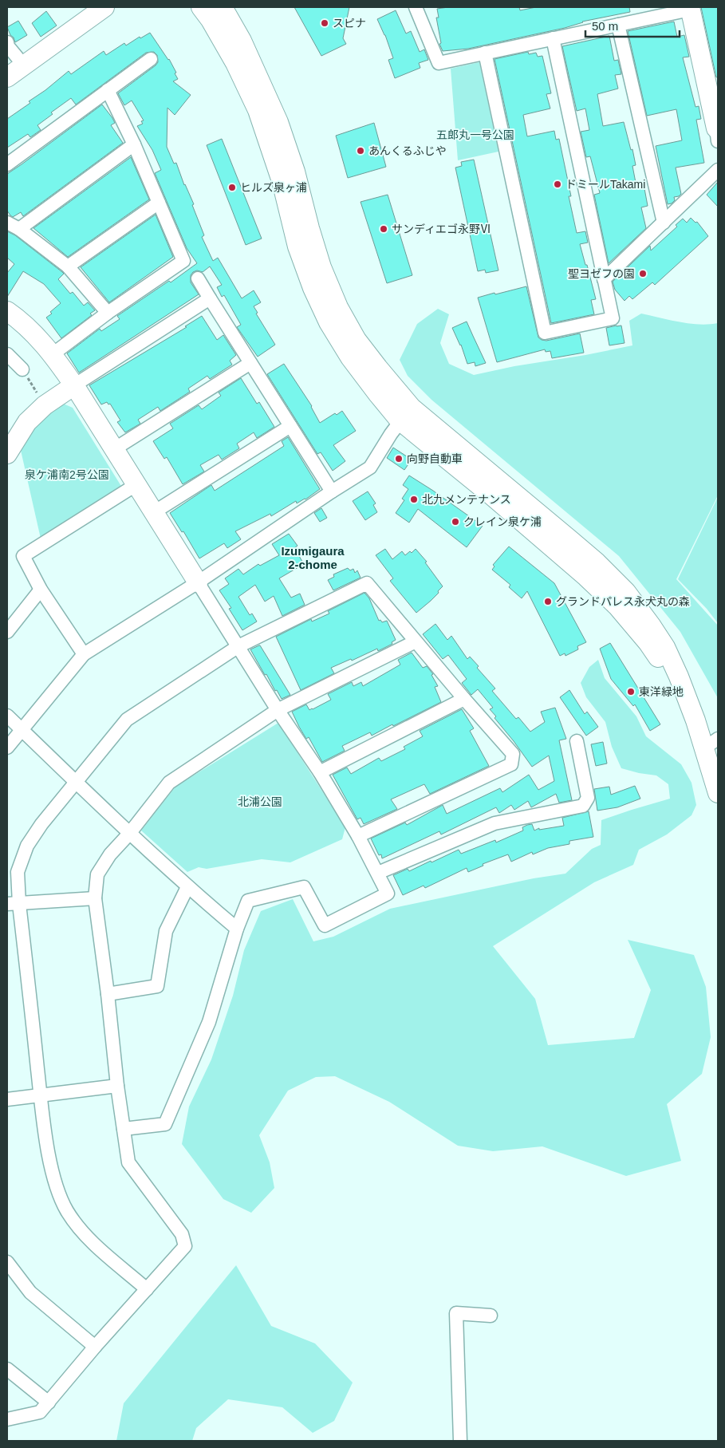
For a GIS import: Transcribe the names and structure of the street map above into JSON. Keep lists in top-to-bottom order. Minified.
{"districts":["Izumigaura 2-chome"],"parks":["五郎丸一号公園","泉ケ浦南2号公園","北浦公園"],"places":["スピナ","あんくるふじや","ドミールTakami","ヒルズ泉ヶ浦","サンディエゴ永野Ⅵ","聖ヨゼフの園","向野自動車","北九メンテナンス","クレイン泉ケ浦","グランドパレス永犬丸の森","東洋緑地"],"scale_bar":"50 m"}
